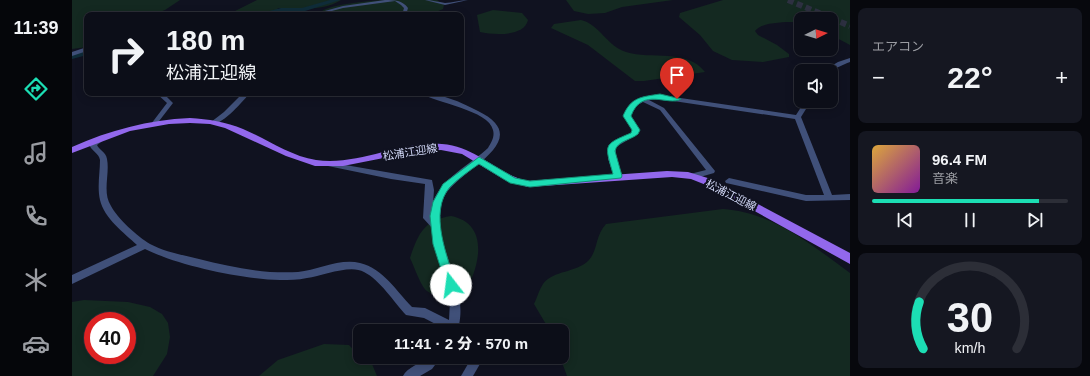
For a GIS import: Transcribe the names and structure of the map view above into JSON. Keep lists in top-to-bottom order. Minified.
{"streets":{"main road":["松浦江迎線"]},"north":"right","page":{"tabs":"11:39","tile":"エアコン","turn":["180 m","松浦江迎線"],"heat":["−","22°","+"],"song":["96.4 FM","音楽"],"limit":"40","trip":"11:41 · 2 分 · 570 m","gauge":["30","km/h"]}}
